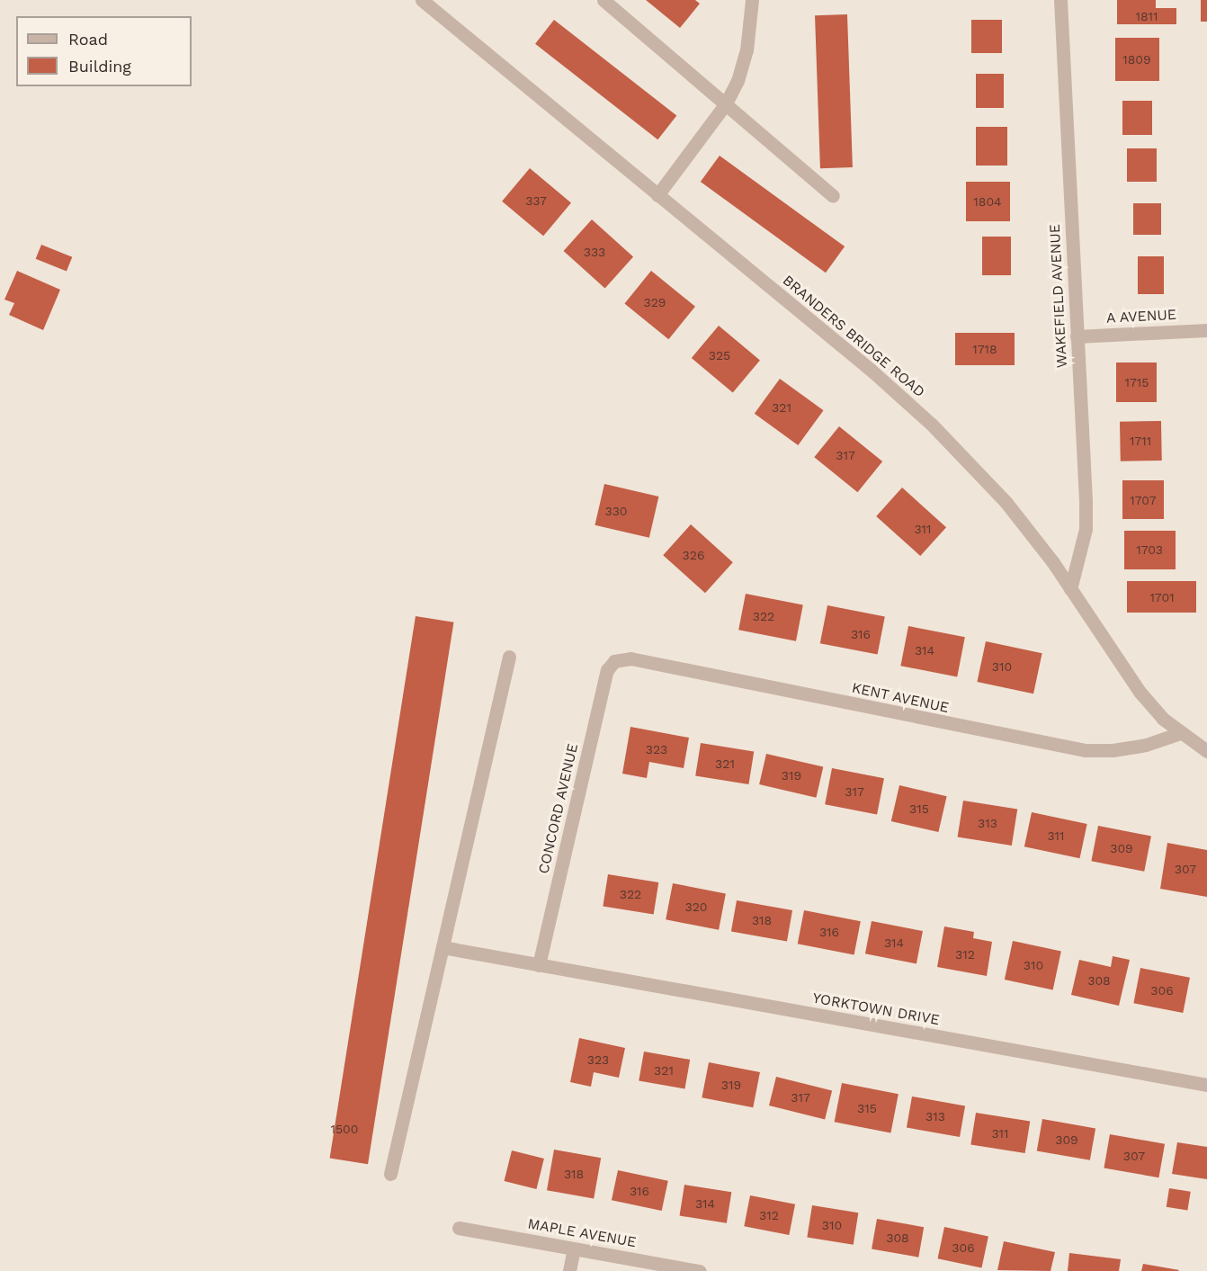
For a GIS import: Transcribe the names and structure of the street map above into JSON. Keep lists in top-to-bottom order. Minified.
{"streets":{"street":["WAKEFIELD AVENUE","A AVENUE","BRANDERS BRIDGE ROAD","KENT AVENUE","CONCORD AVENUE","YORKTOWN DRIVE","MAPLE AVENUE"]},"crossings":[["WAKEFIELD AVENUE","A AVENUE"],["WAKEFIELD AVENUE","BRANDERS BRIDGE ROAD"],["BRANDERS BRIDGE ROAD","KENT AVENUE"],["KENT AVENUE","CONCORD AVENUE"],["CONCORD AVENUE","YORKTOWN DRIVE"]],"house_numbers":["1811","1809","337","1804","333","329","1718","325","1715","321","1711","317","1707","330","311","1703","326","1701","322","316","314","310","323","321","319","317","315","313","311","309","307","322","320","318","316","314","312","310","308","306","323","321","319","317","315","313","1500","311","309","307","318","316","314","312","310","308","306"],"legend":["Road","Building"]}
